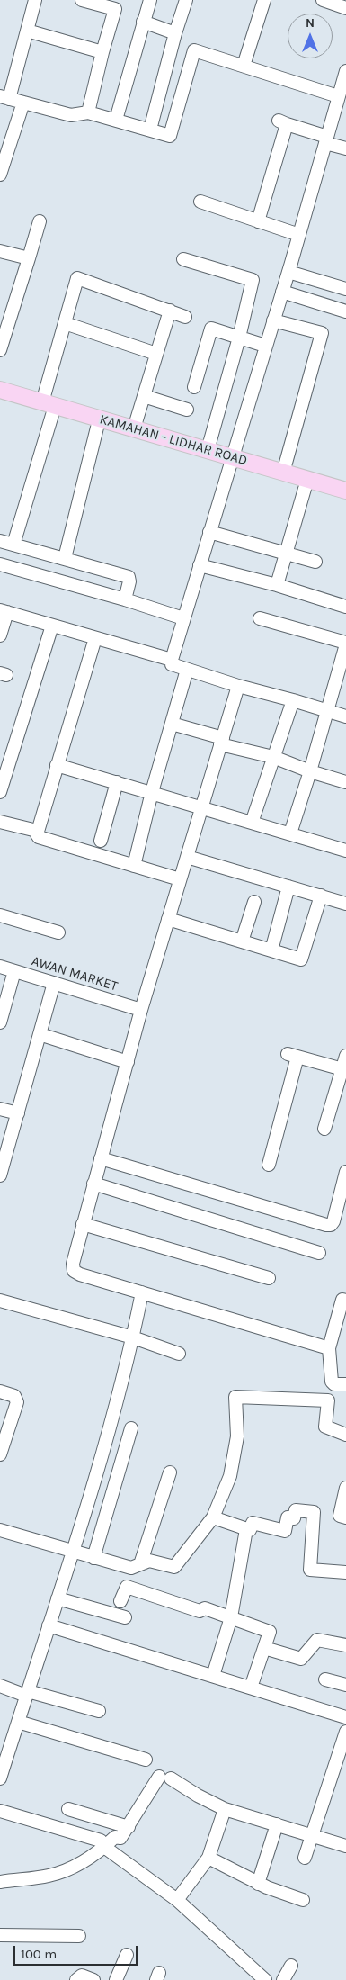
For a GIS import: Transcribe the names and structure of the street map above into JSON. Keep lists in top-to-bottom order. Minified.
{"streets":{"main road":["KAMAHAN - LIDHAR ROAD"],"street":["AWAN MARKET"]},"scale_bar":"100 m","north":"top"}
